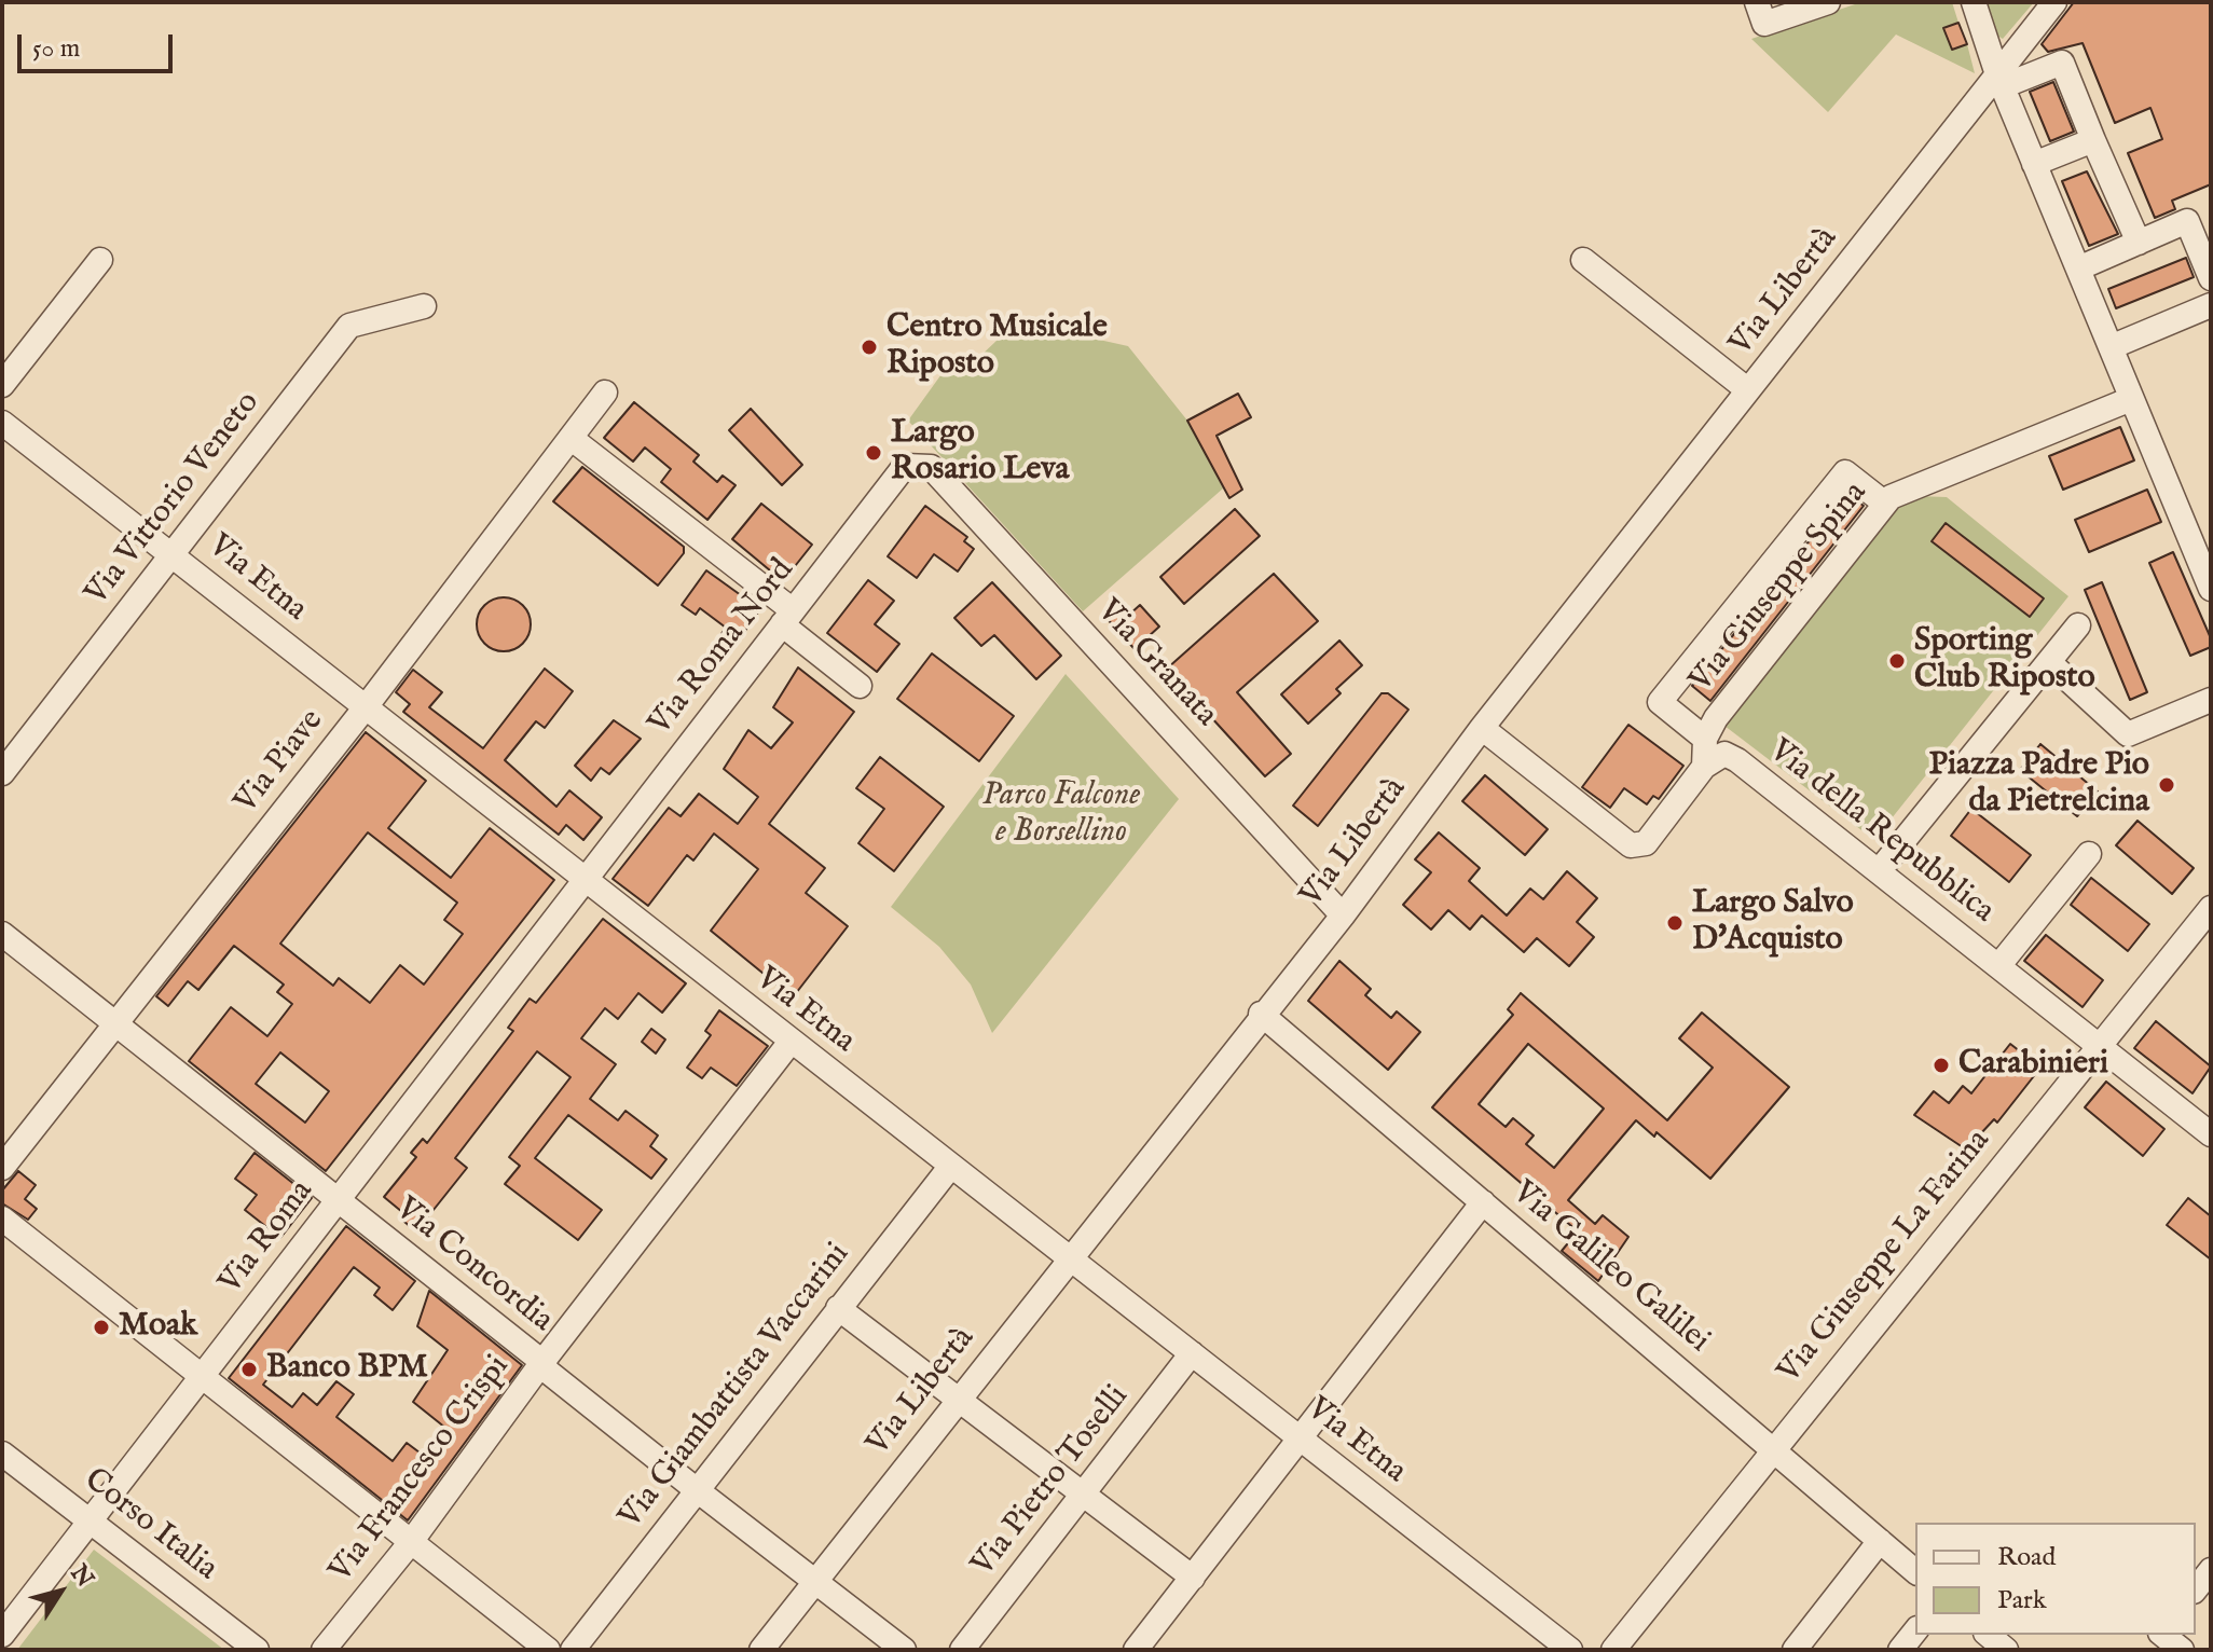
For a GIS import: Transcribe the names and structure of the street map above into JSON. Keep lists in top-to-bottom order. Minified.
{"streets":{"street":["Via Libertà","Via Vittorio Veneto","Via Etna","Via Giuseppe Spina","Via Roma Nord","Via Granata","Via Piave","Via della Repubblica","Via Roma","Via Giuseppe La Farina","Via Concordia","Via Galileo Galilei","Via Giambattista Vaccarini","Via Francesco Crispi","Via Pietro Toselli","Corso Italia"]},"crossings":[["Via Libertà","Via Etna"],["Via Libertà","Via Granata"],["Via Libertà","Via Concordia"],["Via Libertà","Via Galileo Galilei"],["Via Vittorio Veneto","Via Etna"],["Via Etna","Via Roma Nord"],["Via Etna","Via Piave"],["Via Etna","Via Roma"],["Via Etna","Via Giambattista Vaccarini"],["Via Etna","Via Francesco Crispi"],["Via Etna","Via Pietro Toselli"],["Via Giuseppe Spina","Via della Repubblica"],["Via Roma Nord","Via Granata"],["Via Roma Nord","Via Roma"],["Via Piave","Via Concordia"],["Via della Repubblica","Via Giuseppe La Farina"],["Via Roma","Via Concordia"],["Via Roma","Corso Italia"],["Via Giuseppe La Farina","Via Galileo Galilei"],["Via Concordia","Via Giambattista Vaccarini"],["Via Concordia","Via Francesco Crispi"]],"parks":["Parco Falcone e Borsellino"],"places":["Centro Musicale Riposto","Largo Rosario Leva","Sporting Club Riposto","Piazza Padre Pio da Pietrelcina","Largo Salvo D'Acquisto","Carabinieri","Moak","Banco BPM"],"legend":["Road","Park"],"scale_bar":"50 m","north":"top right"}
